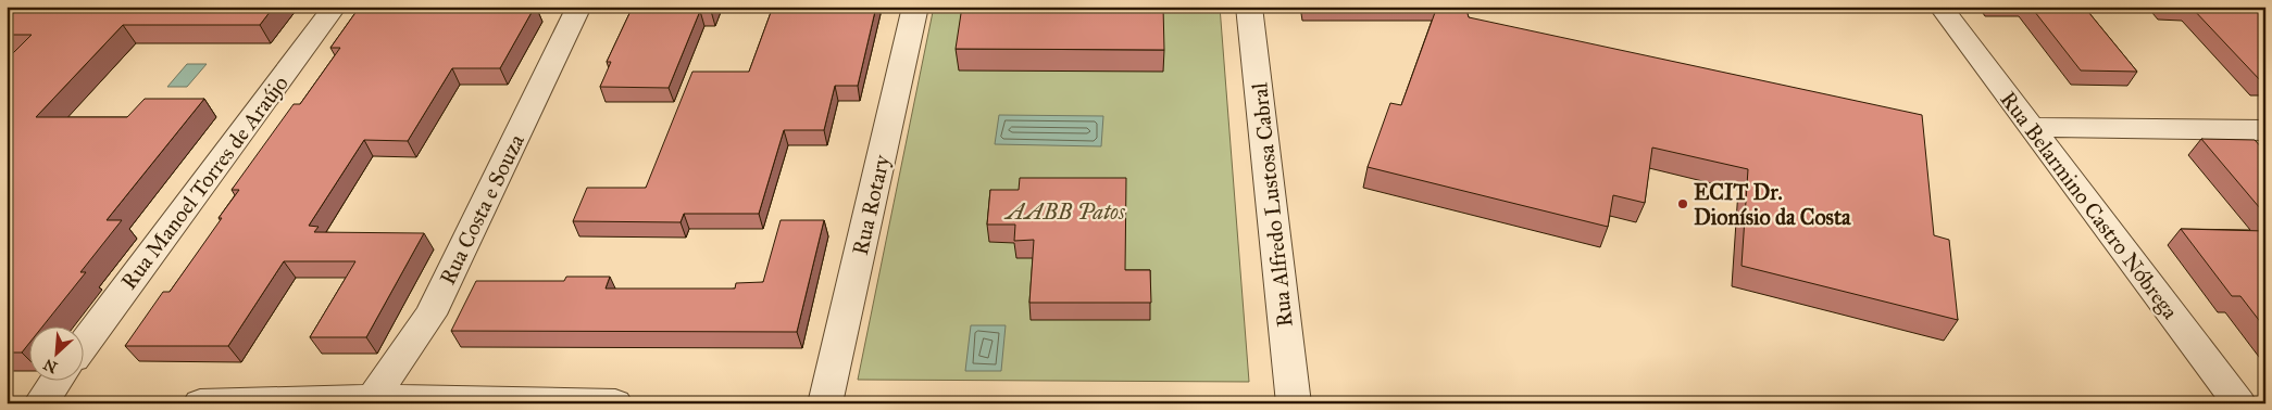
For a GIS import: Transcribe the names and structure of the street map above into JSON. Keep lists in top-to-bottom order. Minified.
{"streets":{"street":["Rua Manoel Torres de Araújo","Rua Rotary","Rua Alfredo Lustosa Cabral","Rua Belarmino Castro Nóbrega","Rua Costa e Souza"]},"parks":["AABB Patos"],"places":["ECIT Dr. Dionísio da Costa"],"north":"bottom left"}
